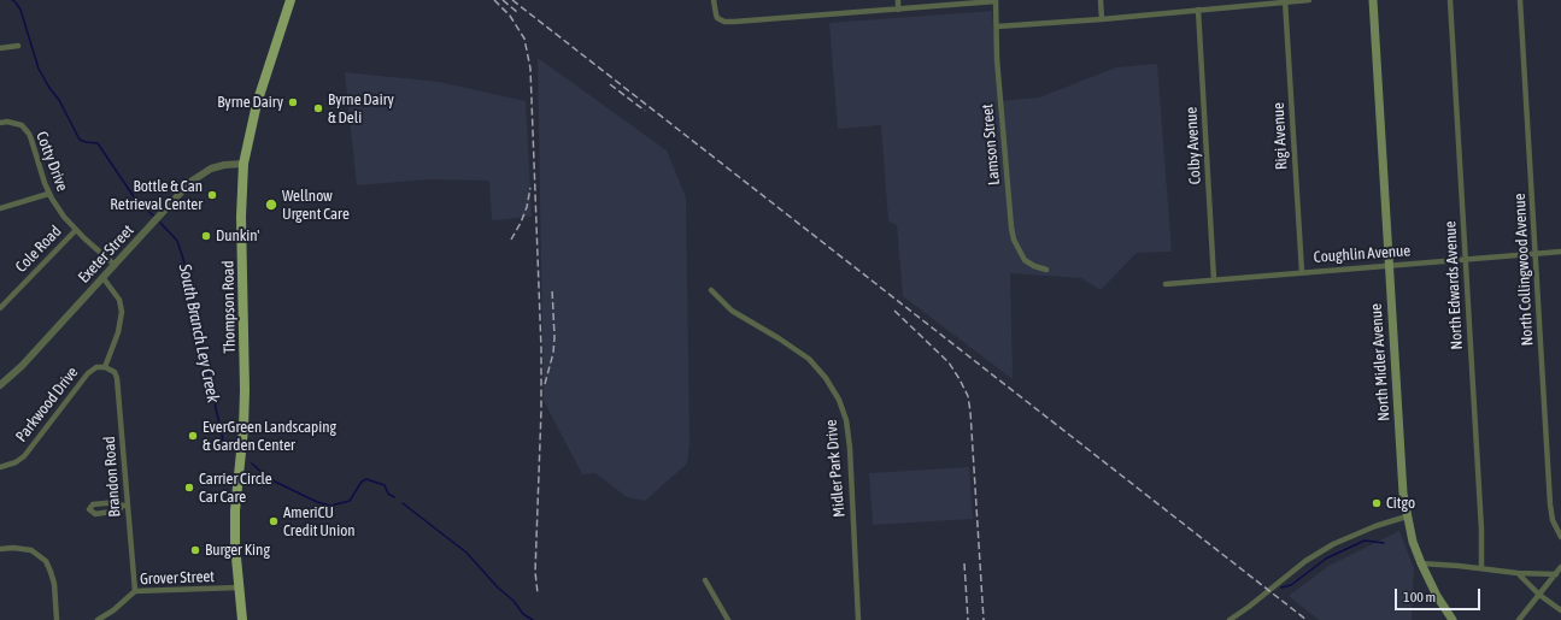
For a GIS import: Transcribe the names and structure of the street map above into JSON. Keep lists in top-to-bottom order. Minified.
{"streets":{"main road":["Thompson Road","North Midler Avenue"],"street":["Rigi Avenue","Lamson Street","Colby Avenue","Cotty Drive","Cole Road","Exeter Street","Coughlin Avenue","North Collingwood Avenue","North Edwards Avenue","Parkwood Drive","Midler Park Drive","Brandon Road","Grover Street"]},"crossings":[["Rigi Avenue","Coughlin Avenue"],["Colby Avenue","Coughlin Avenue"],["Cotty Drive","Cole Road"],["Cotty Drive","Exeter Street"],["Exeter Street","Thompson Road"],["Coughlin Avenue","North Collingwood Avenue"],["Coughlin Avenue","North Edwards Avenue"],["Coughlin Avenue","North Midler Avenue"],["Thompson Road","Grover Street"],["Parkwood Drive","Brandon Road"],["Brandon Road","Grover Street"]],"water":["South Branch Ley Creek"],"places":["Byrne Dairy","Byrne Dairy & Deli","Bottle & Can Retrieval Center","Wellnow Urgent Care","Dunkin'","EverGreen Landscaping & Garden Center","Carrier Circle Car Care","Citgo","AmeriCU Credit Union","Burger King"],"scale_bar":"100 m"}
